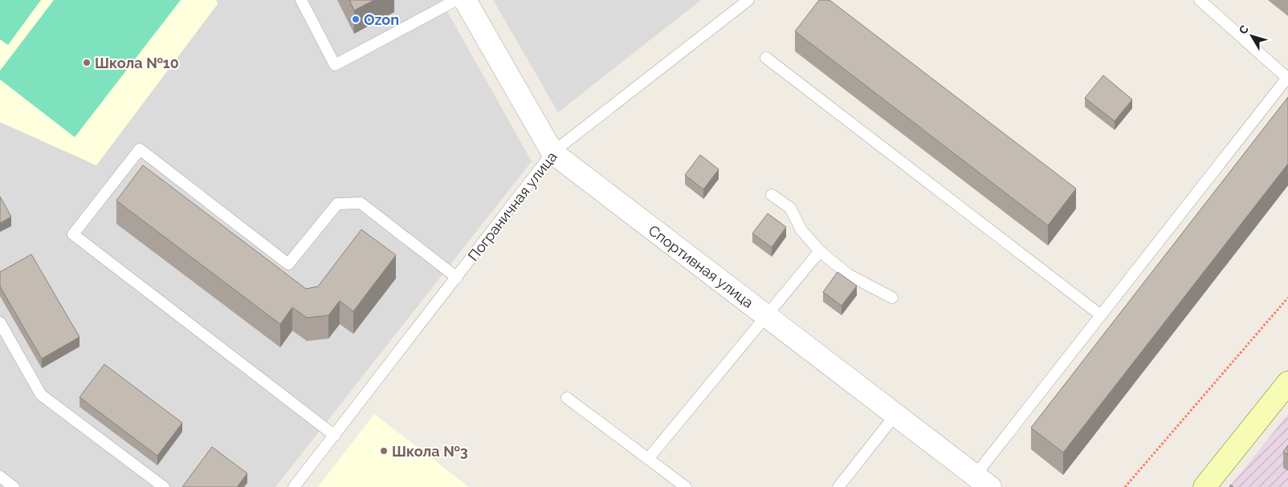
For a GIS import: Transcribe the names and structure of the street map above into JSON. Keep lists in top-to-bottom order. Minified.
{"streets":{"street":["Спортивная улица"],"lane":["Пограничная улица"]},"crossings":[["Пограничная улица","Спортивная улица"]],"places":["Ozon","Школа №10","Школа №3"],"north":"top left"}
